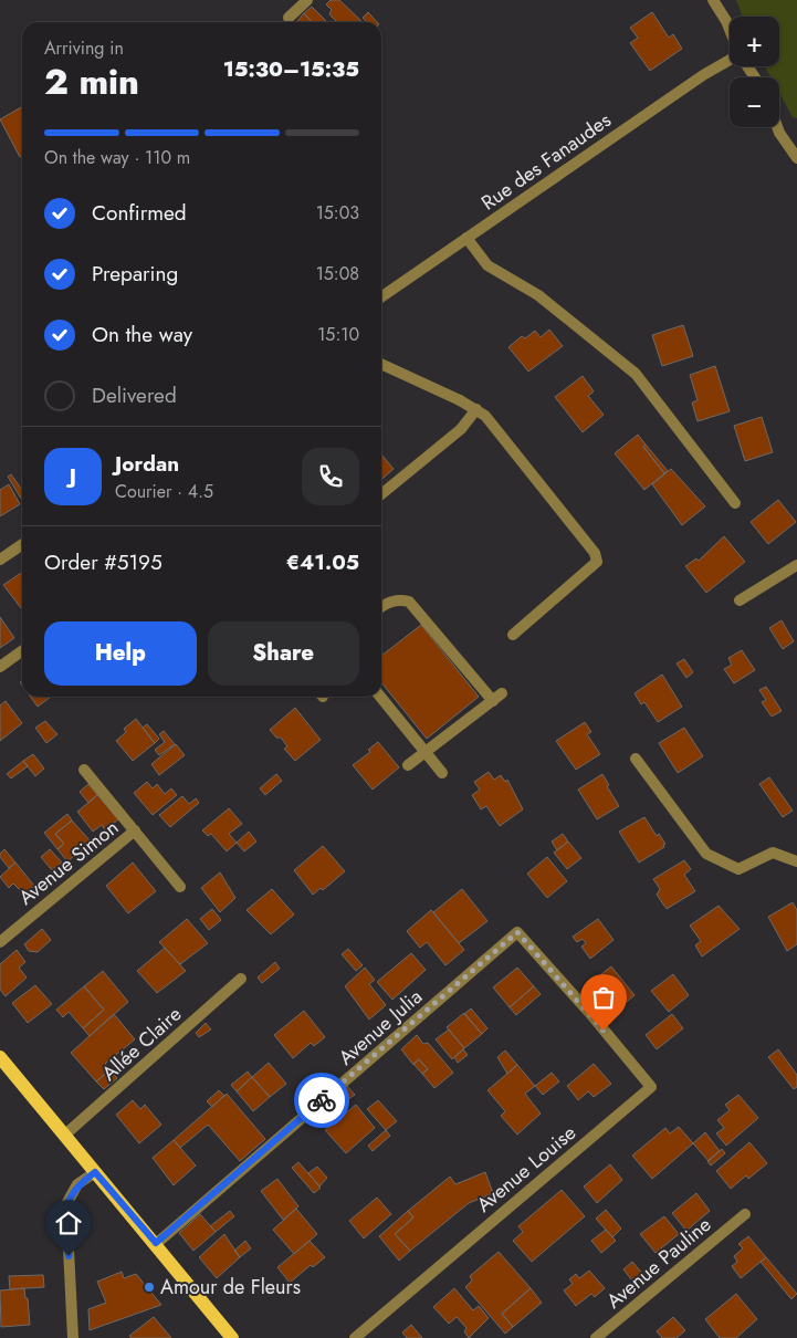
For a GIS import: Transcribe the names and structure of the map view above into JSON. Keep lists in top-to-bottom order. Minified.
{"streets":{"street":["Rue des Fanaudes","Avenue Simon","Avenue Julia","Allée Claire","Avenue Louise","Avenue Pauline"]},"crossings":[["Avenue Julia","Avenue Louise"]],"places":["Amour de Fleurs"],"page":{"map_buttons":["+","−"],"heading":["2 min","Arriving in","15:30–15:35"],"panel":["Jordan","Courier · 4.5","Order #5195","€41.05"],"bar":"On the way · 110 m","list":[["Confirmed","15:03"],["Preparing","15:08"],["On the way","15:10"],"Delivered"],"round":"J","buttons":["Help","Share"]}}
